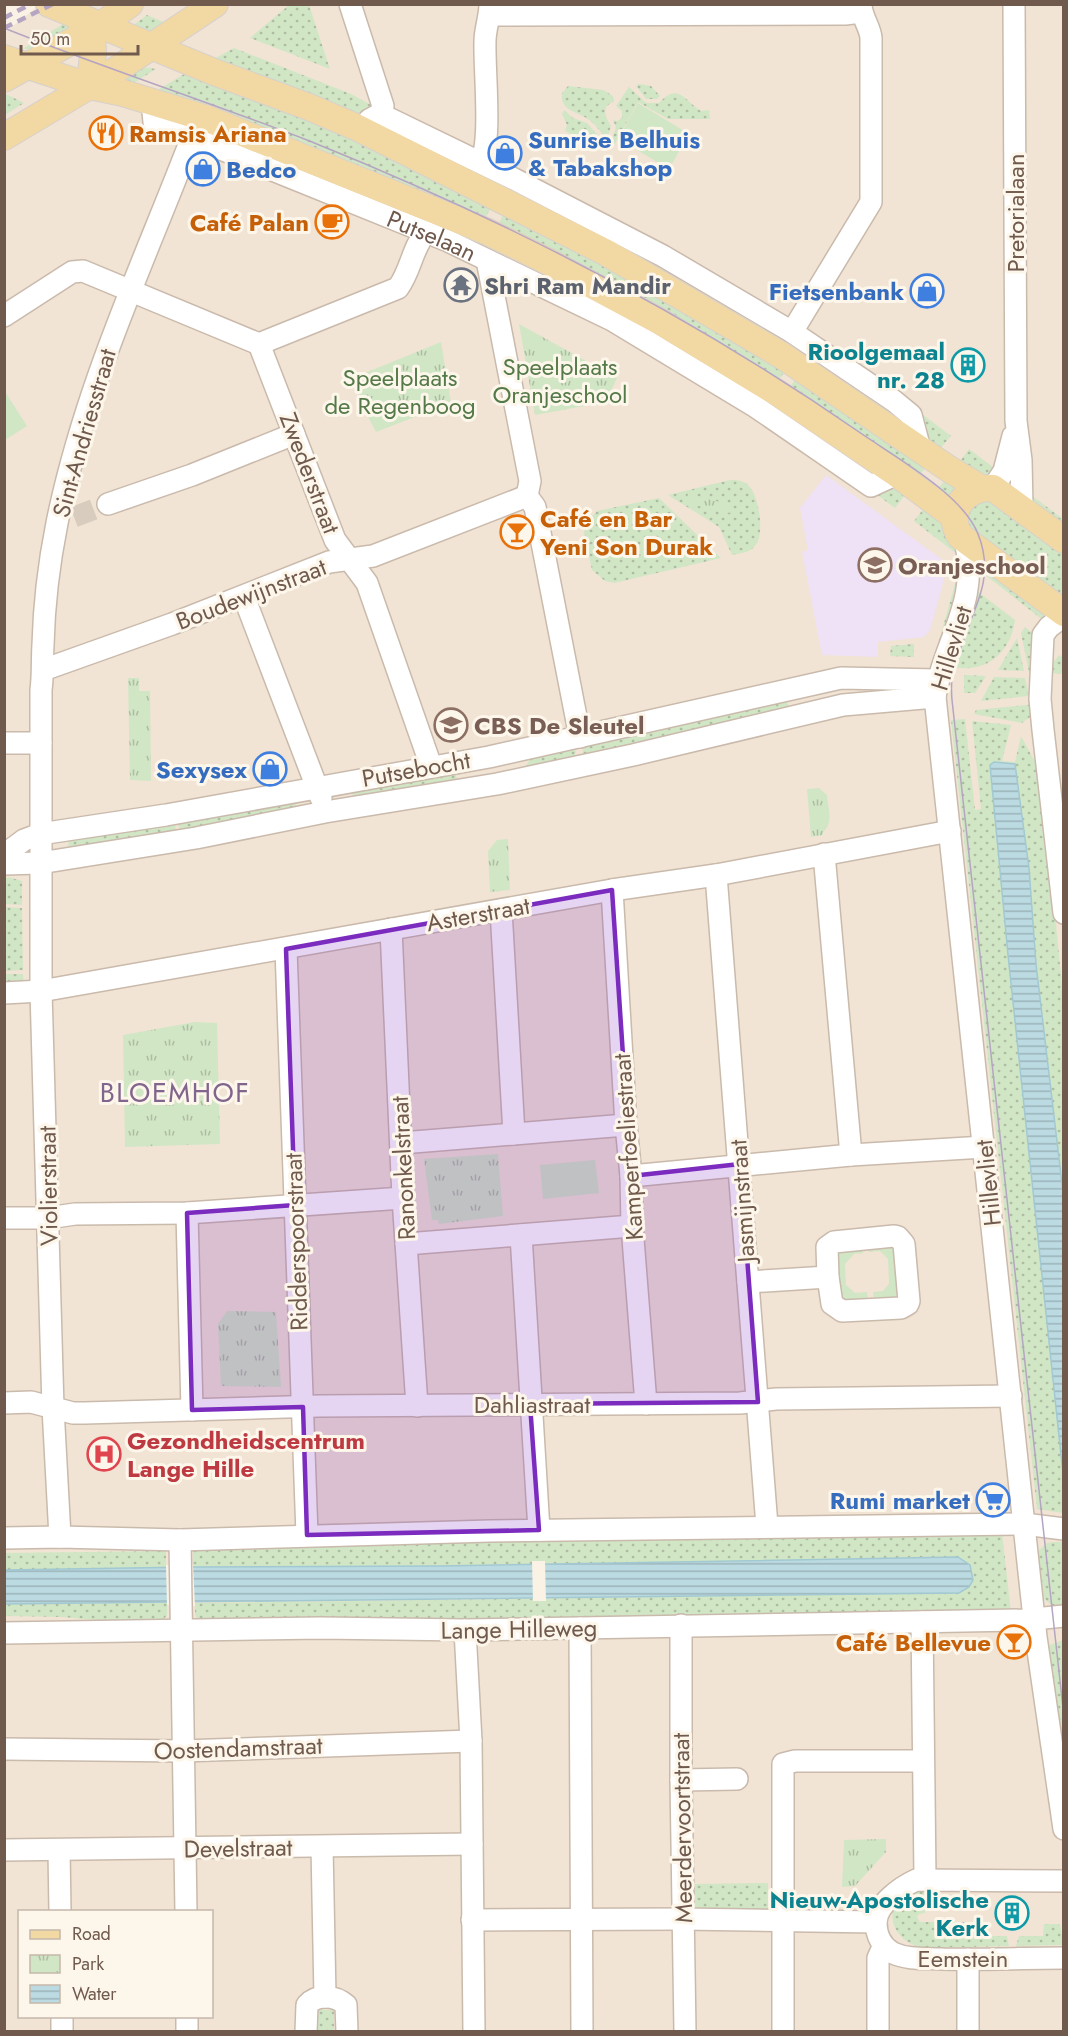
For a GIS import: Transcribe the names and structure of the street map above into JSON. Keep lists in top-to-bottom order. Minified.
{"streets":{"main road":["Putselaan"],"street":["Pretorialaan","Sint-Andriesstraat","Zwederstraat","Boudewijnstraat","Hillevliet","Putsebocht","Asterstraat","Kamperfoeliestraat","Ranonkelstraat","Violierstraat","Jasmijnstraat","Ridderspoorstraat","Dahliastraat","Lange Hilleweg","Oostendamstraat","Meerdervoortstraat","Develstraat","Eemstein"]},"crossings":[["Putselaan","Sint-Andriesstraat"],["Sint-Andriesstraat","Boudewijnstraat"],["Sint-Andriesstraat","Putsebocht"],["Sint-Andriesstraat","Violierstraat"],["Zwederstraat","Boudewijnstraat"],["Zwederstraat","Putsebocht"],["Hillevliet","Putsebocht"],["Hillevliet","Asterstraat"],["Hillevliet","Dahliastraat"],["Hillevliet","Lange Hilleweg"],["Putsebocht","Violierstraat"],["Asterstraat","Kamperfoeliestraat"],["Asterstraat","Ranonkelstraat"],["Asterstraat","Violierstraat"],["Asterstraat","Jasmijnstraat"],["Asterstraat","Ridderspoorstraat"],["Kamperfoeliestraat","Dahliastraat"],["Ranonkelstraat","Dahliastraat"],["Violierstraat","Dahliastraat"],["Jasmijnstraat","Dahliastraat"],["Ridderspoorstraat","Dahliastraat"],["Lange Hilleweg","Meerdervoortstraat"]],"districts":["BLOEMHOF"],"parks":["Speelplaats Oranjeschool","Speelplaats de Regenboog"],"places":{"restaurant":["Ramsis Ariana"],"shop":["Sunrise Belhuis & Tabakshop","Bedco","Fietsenbank","Sexysex"],"cafe":["Café Palan"],"temple":["Shri Ram Mandir"],"building":["Rioolgemaal nr. 28","Nieuw-Apostolische Kerk"],"bar":["Café en Bar Yeni Son Durak","Café Bellevue"],"school or university":["Oranjeschool","CBS De Sleutel"],"hospital":["Gezondheidscentrum Lange Hille"],"supermarket":["Rumi market"]},"legend":["Road","Park","Water"],"scale_bar":"50 m"}
